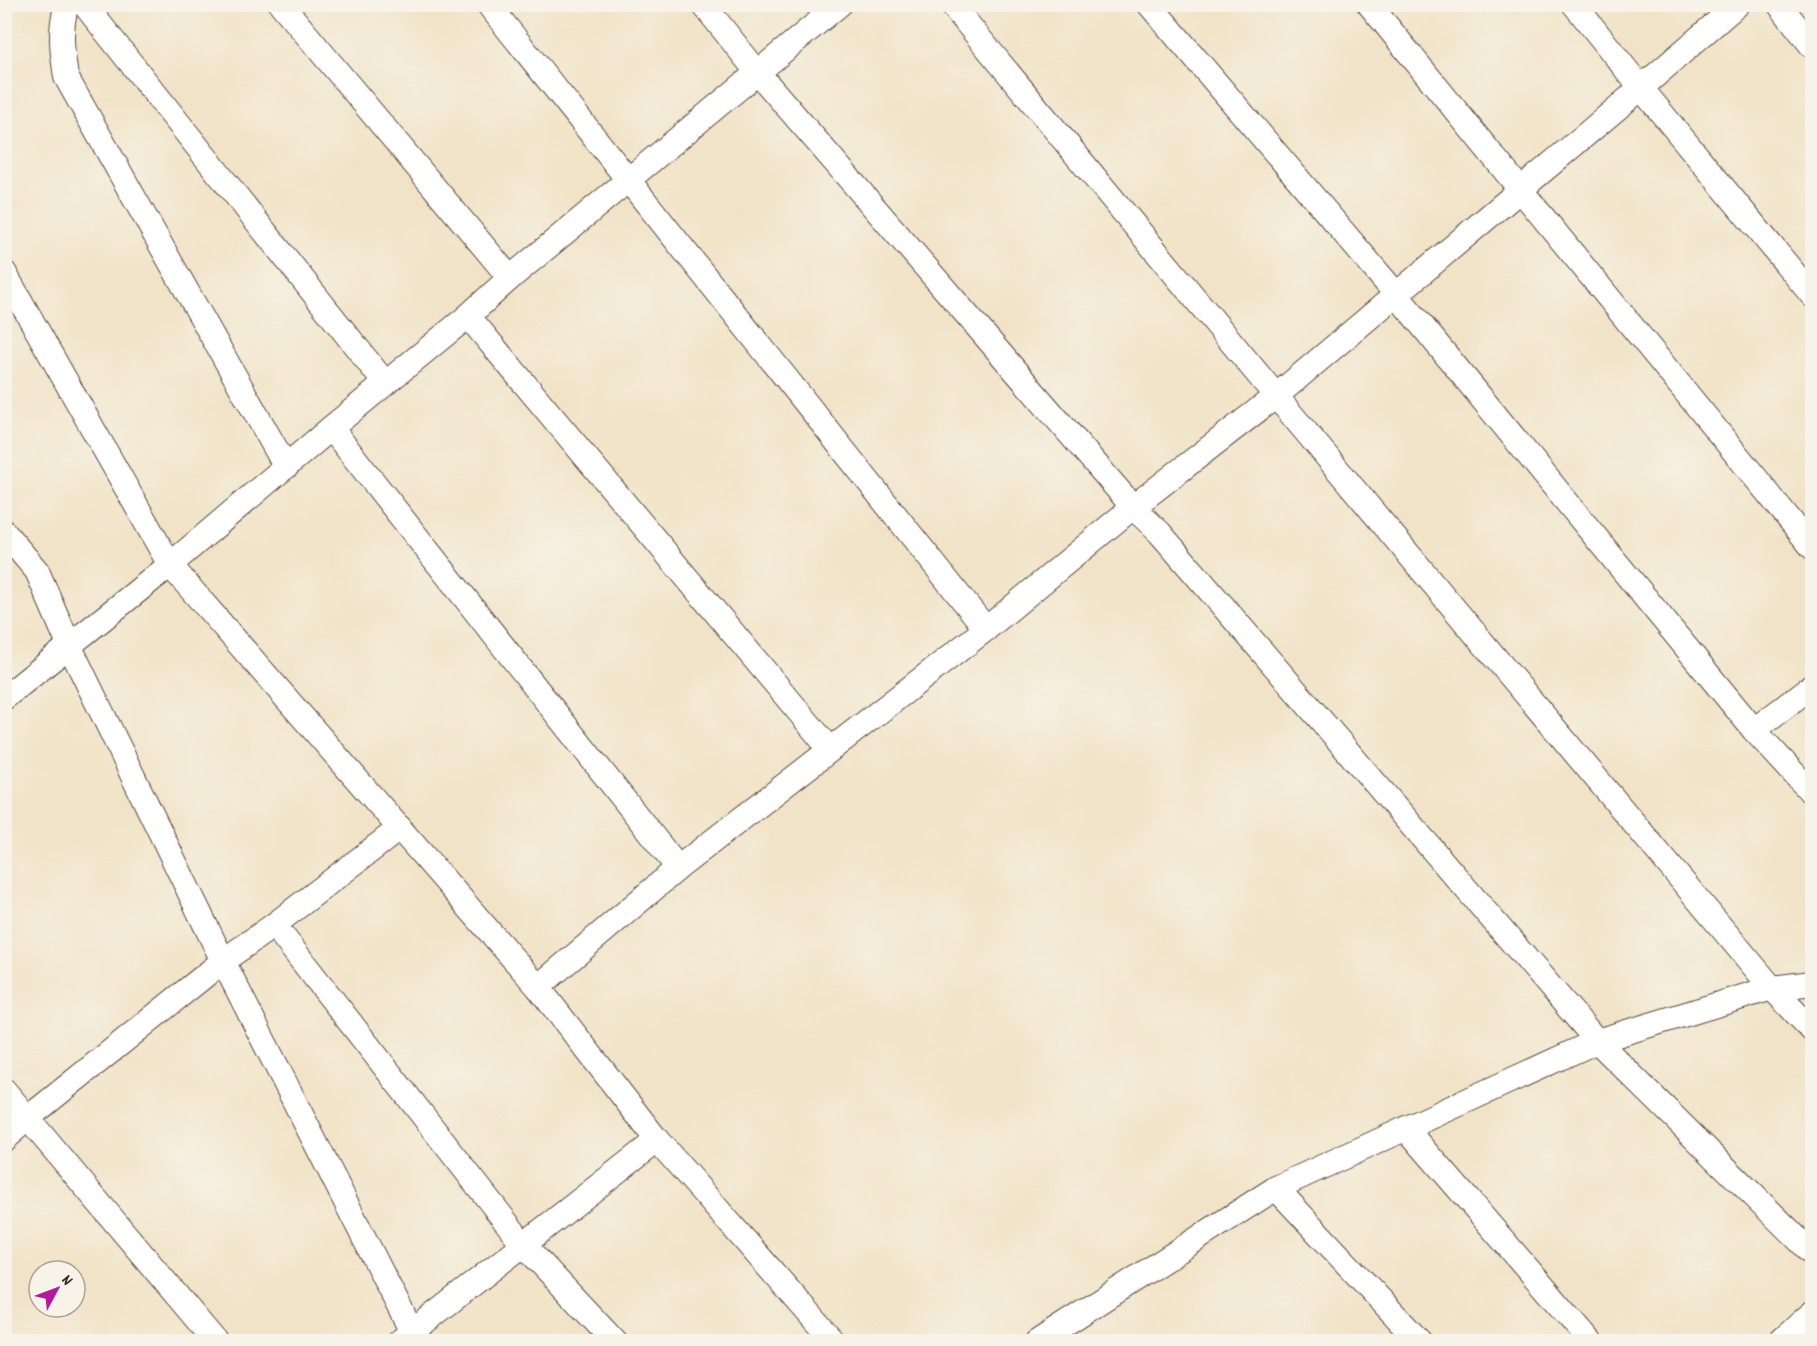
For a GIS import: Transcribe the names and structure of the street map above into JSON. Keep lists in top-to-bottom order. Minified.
{"north":"top right"}
